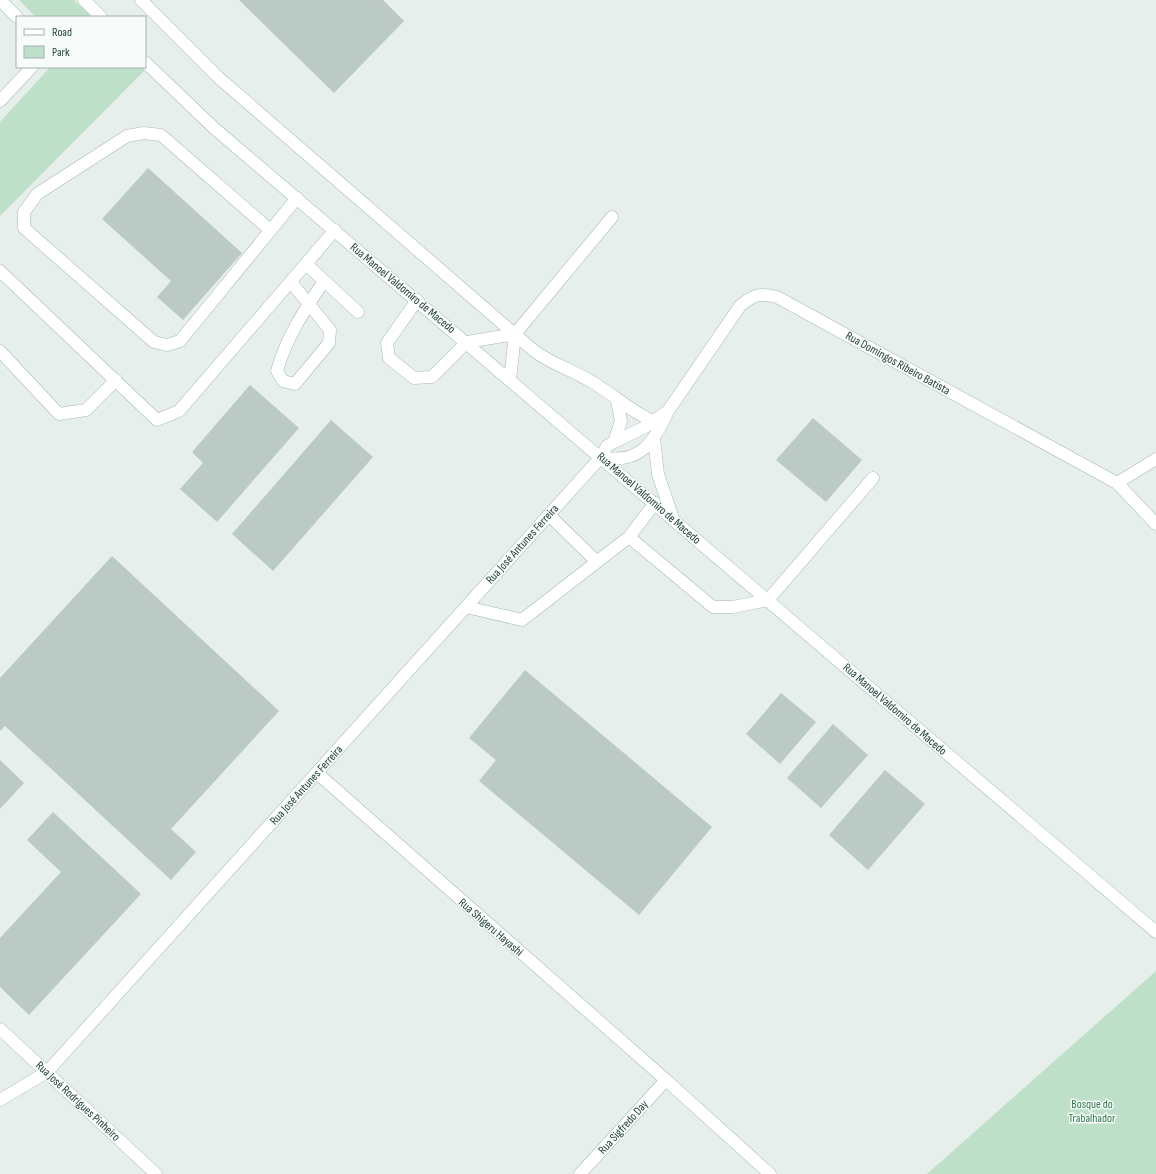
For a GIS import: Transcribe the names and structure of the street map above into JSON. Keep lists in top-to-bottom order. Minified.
{"streets":{"street":["Rua Manoel Valdomiro de Macedo","Rua Domingos Ribeiro Batista","Rua José Antunes Ferreira","Rua Shigeru Hayashi","Rua José Rodrigues Pinheiro","Rua Sigfredo Day"]},"crossings":[["Rua Manoel Valdomiro de Macedo","Rua Domingos Ribeiro Batista"],["Rua Manoel Valdomiro de Macedo","Rua José Antunes Ferreira"],["Rua Domingos Ribeiro Batista","Rua José Antunes Ferreira"],["Rua José Antunes Ferreira","Rua Shigeru Hayashi"],["Rua José Antunes Ferreira","Rua José Rodrigues Pinheiro"],["Rua Shigeru Hayashi","Rua Sigfredo Day"]],"parks":["Bosque do Trabalhador"],"legend":["Road","Park"]}
